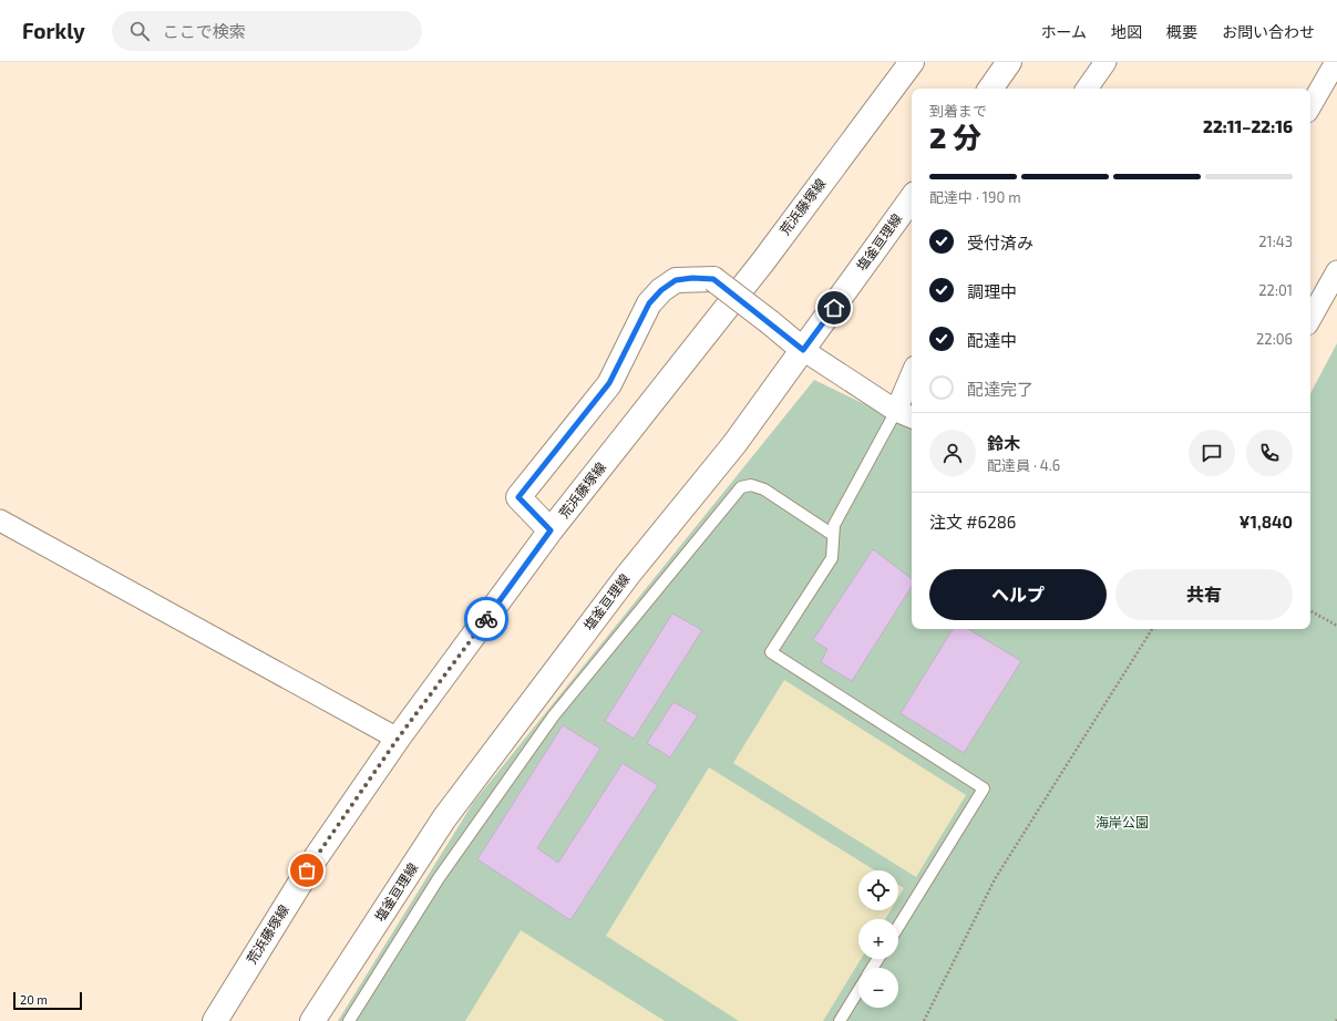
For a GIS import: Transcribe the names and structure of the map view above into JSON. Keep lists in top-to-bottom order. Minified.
{"streets":{"street":["荒浜藤塚線","塩釜亘理線"]},"parks":["海岸公園"],"scale_bar":"20 m","page":{"header":"Forkly","search":"ここで検索","nav":["ホーム","地図","概要","お問い合わせ"],"heading":["2 分","到着まで","22:11–22:16"],"panel":["鈴木","配達員 · 4.6","注文 #6286","¥1,840"],"bar":"配達中 · 190 m","list":[["受付済み","21:43"],["調理中","22:01"],["配達中","22:06"],"配達完了"],"buttons":["ヘルプ","共有"],"map_buttons":["+","−"],"scale":"20 m"}}
